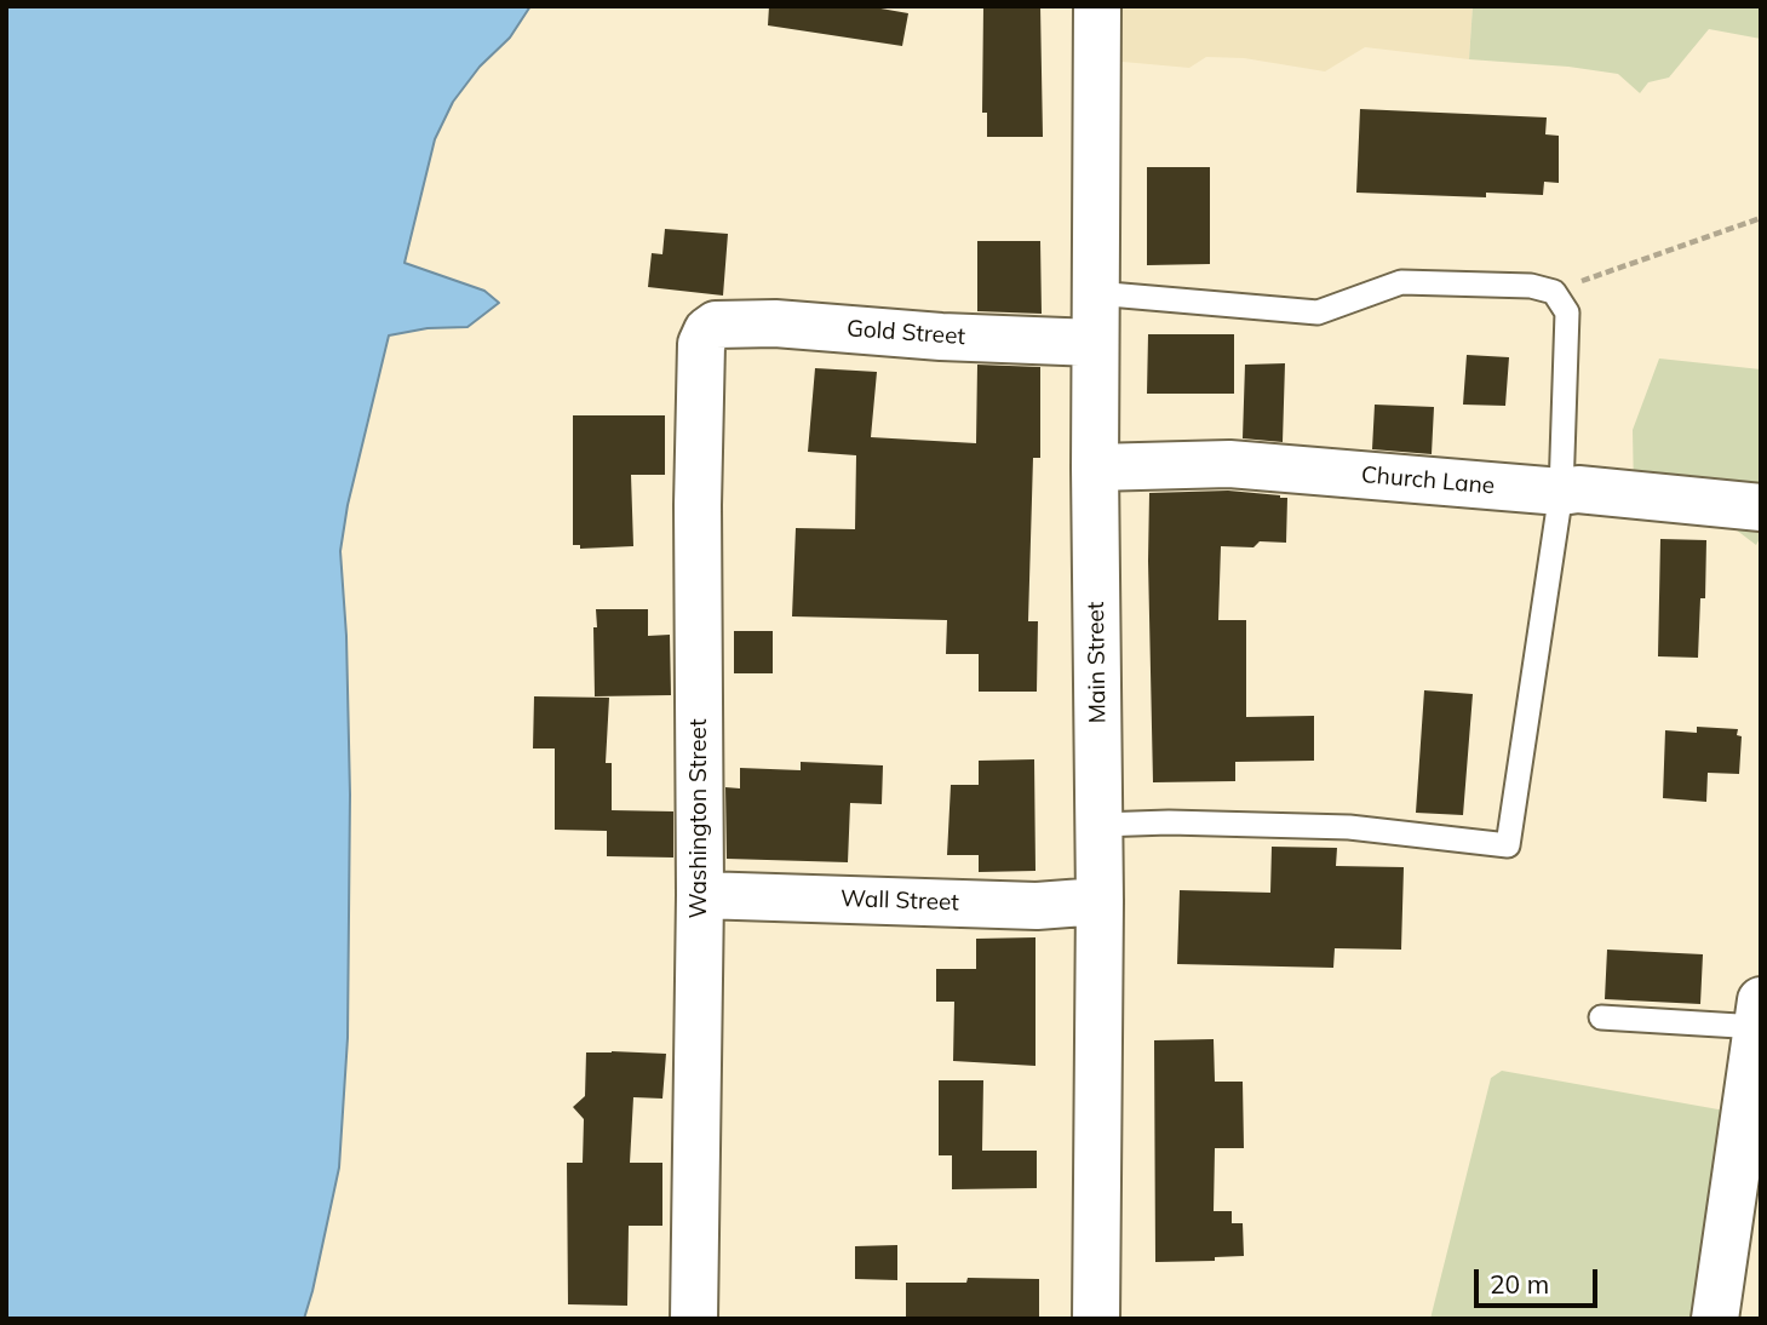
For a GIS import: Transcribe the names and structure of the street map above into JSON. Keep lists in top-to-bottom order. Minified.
{"streets":{"street":["Gold Street","Church Lane","Main Street","Washington Street","Wall Street"]},"crossings":[["Gold Street","Main Street"],["Gold Street","Washington Street"],["Church Lane","Main Street"],["Main Street","Wall Street"],["Washington Street","Wall Street"]],"scale_bar":"20 m"}
